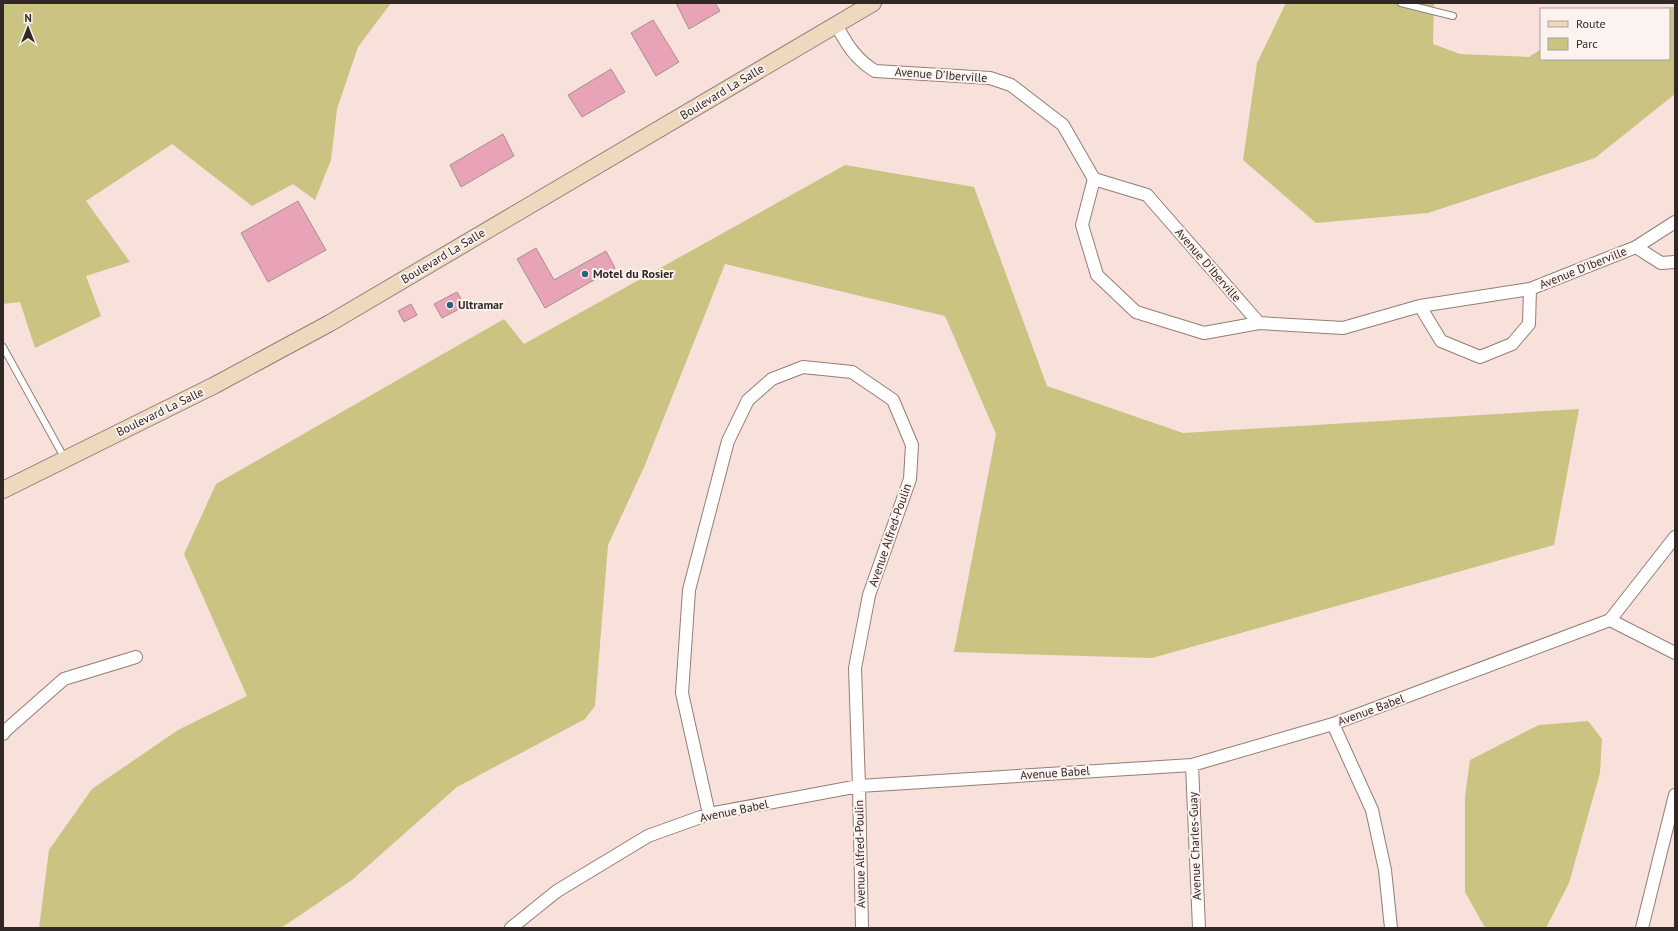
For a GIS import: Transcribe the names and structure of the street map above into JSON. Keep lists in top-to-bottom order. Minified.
{"streets":{"street":["Avenue D'Iberville","Boulevard La Salle","Avenue Alfred-Poulin","Avenue Babel","Avenue Charles-Guay"]},"crossings":[["Avenue D'Iberville","Boulevard La Salle"],["Avenue Alfred-Poulin","Avenue Babel"],["Avenue Babel","Avenue Charles-Guay"]],"places":["Motel du Rosier","Ultramar"],"legend":["Route","Parc"],"north":"top"}
